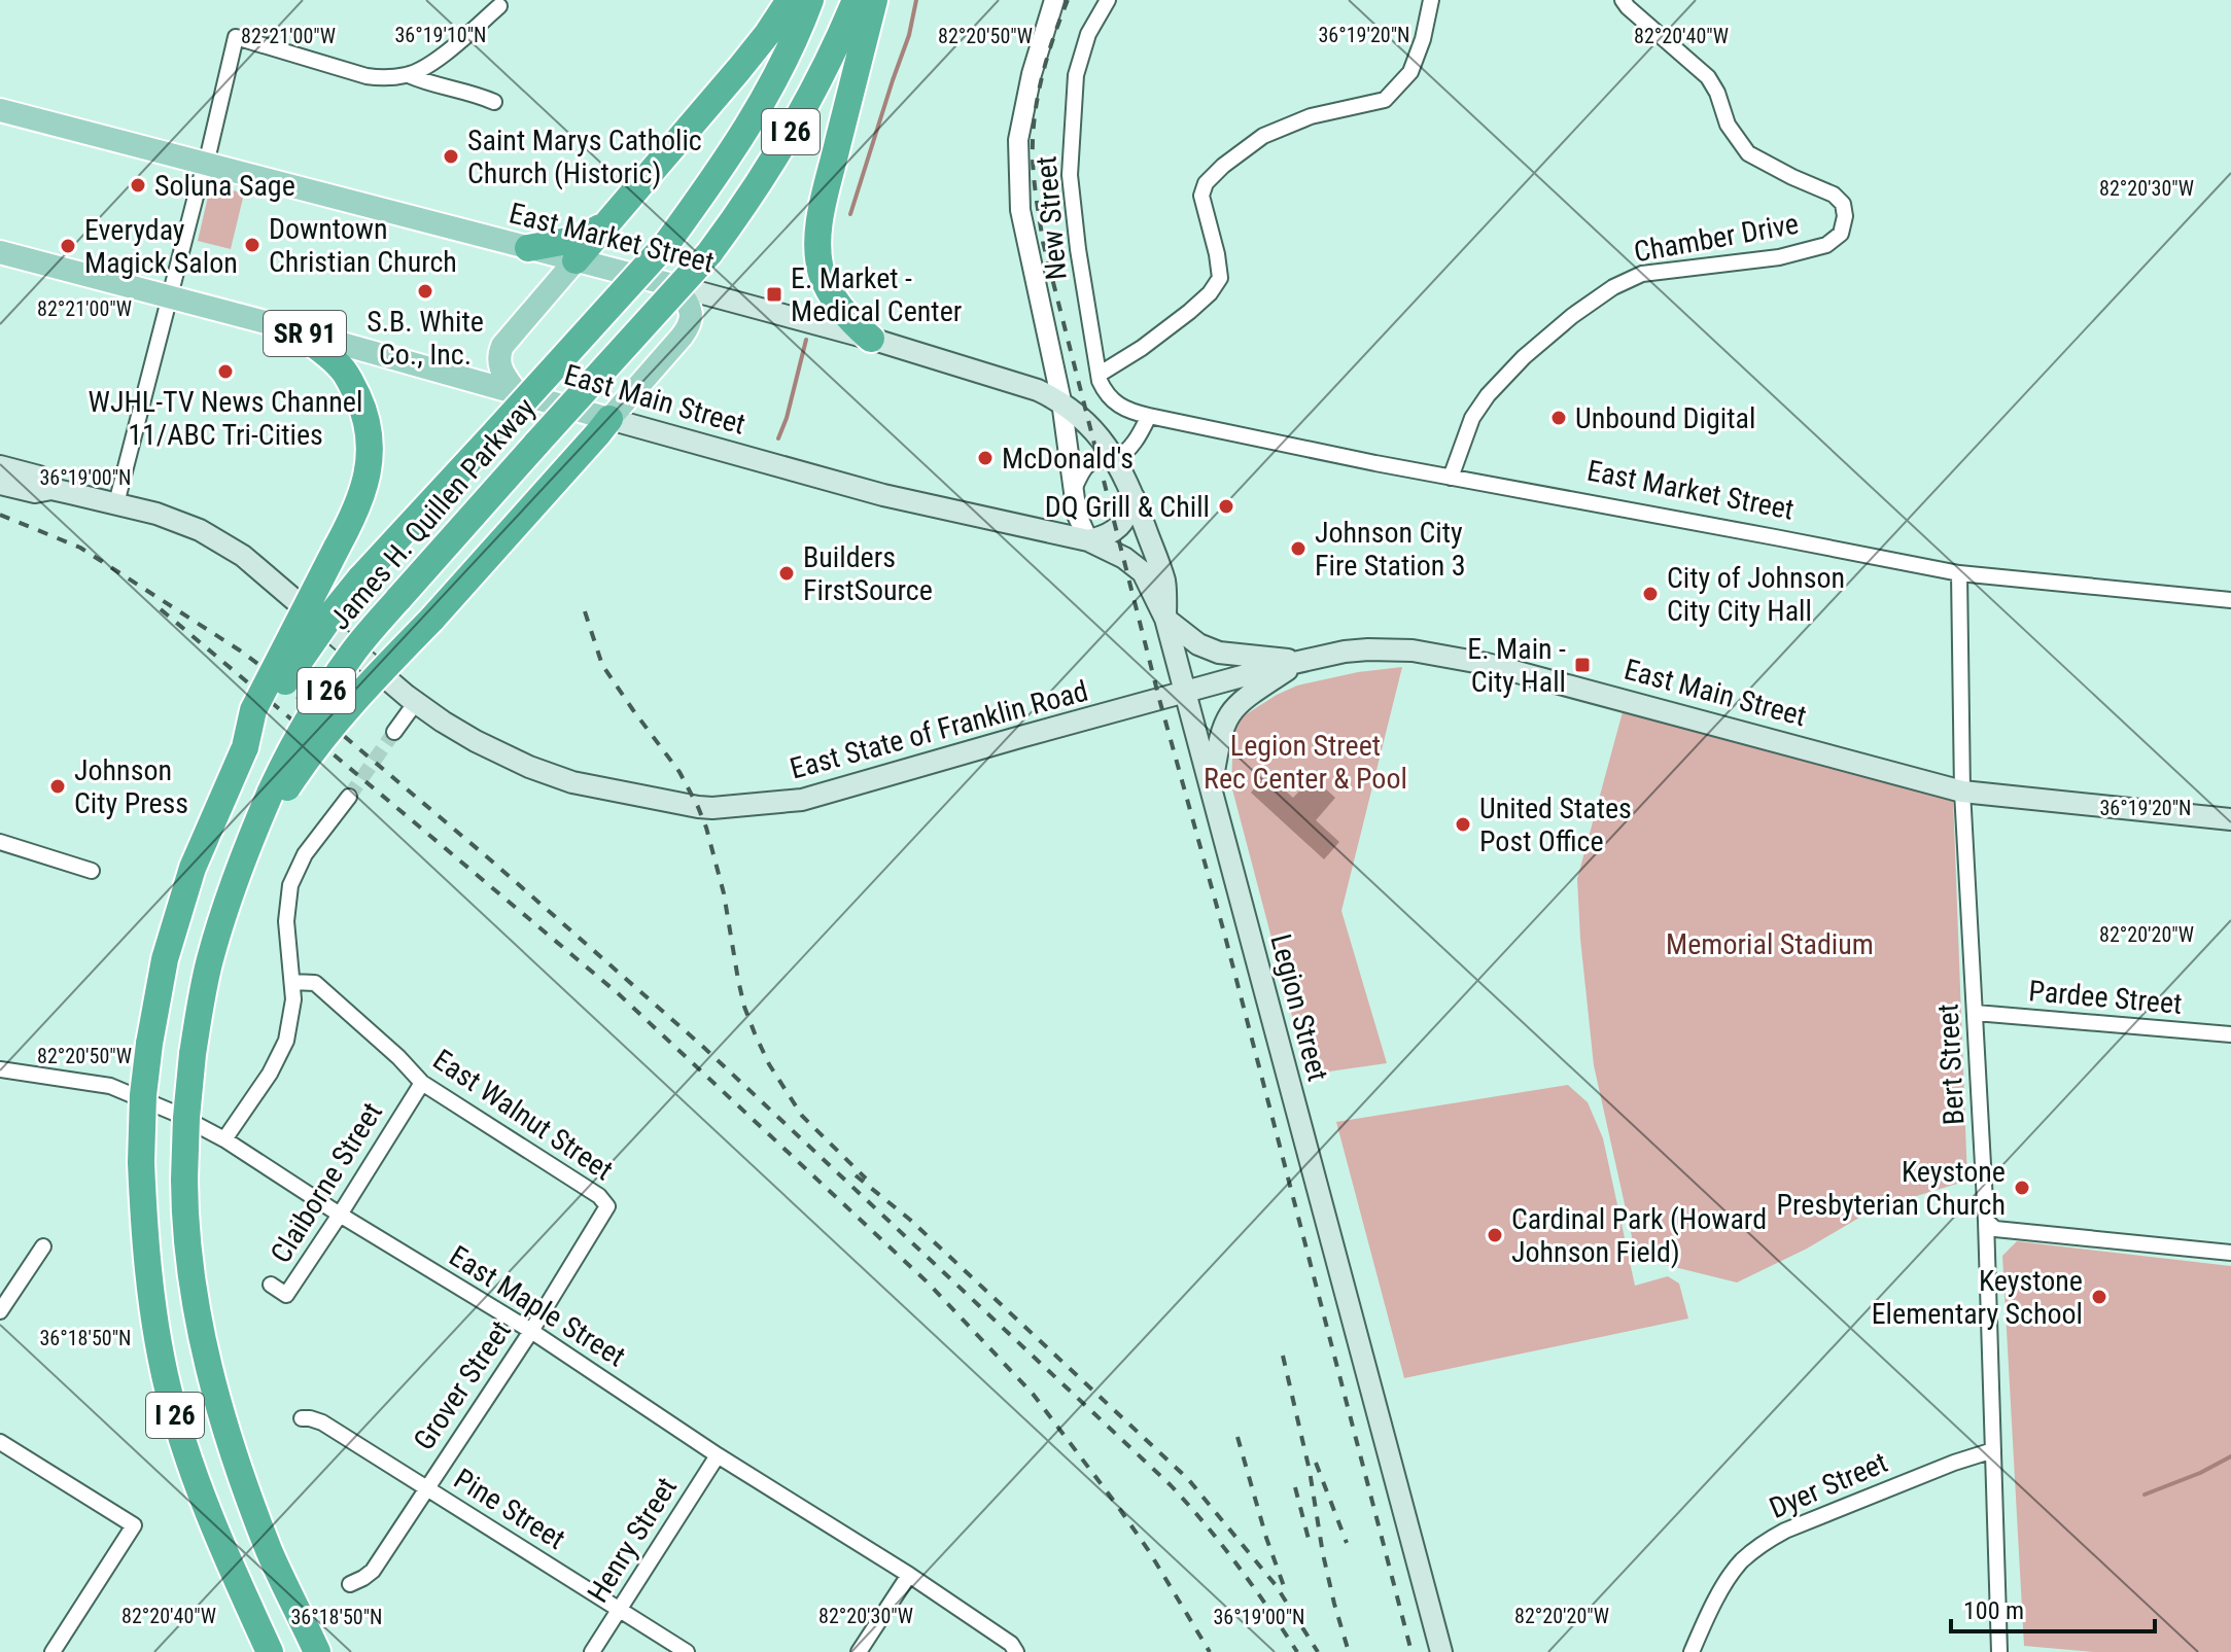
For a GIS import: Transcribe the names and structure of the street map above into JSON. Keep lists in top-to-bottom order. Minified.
{"streets":{"highway":["I 26","James H. Quillen Parkway"],"main road":["East Market Street","SR 91","East Main Street","East State of Franklin Road","Legion Street"],"street":["New Street","Chamber Drive","Pardee Street","Bert Street","East Walnut Street","Claiborne Street","East Maple Street","Grover Street","Dyer Street","Pine Street","Henry Street"]},"crossings":[["I 26","James H. Quillen Parkway"],["New Street","East Market Street"],["East Market Street","Chamber Drive"],["East Market Street","Legion Street"],["East Market Street","Bert Street"],["East Main Street","East State of Franklin Road"],["East Main Street","Legion Street"],["East Main Street","Bert Street"],["East State of Franklin Road","Legion Street"],["Pardee Street","Bert Street"],["Bert Street","Dyer Street"],["East Walnut Street","Claiborne Street"],["East Walnut Street","Grover Street"],["Claiborne Street","East Maple Street"],["East Maple Street","Grover Street"],["East Maple Street","Henry Street"],["Grover Street","Pine Street"],["Pine Street","Henry Street"]],"parks":["Legion Street Rec Center & Pool","Memorial Stadium"],"places":{"other":["Saint Marys Catholic Church (Historic)","Soluna Sage","Downtown Christian Church","Everyday Magick Salon","S.B. White Co., Inc.","WJHL-TV News Channel 11/ABC Tri-Cities","Unbound Digital","McDonald's","DQ Grill & Chill","Johnson City Fire Station 3","Builders FirstSource","City of Johnson City City Hall","Johnson City Press","United States Post Office","Keystone Presbyterian Church","Cardinal Park (Howard Johnson Field)","Keystone Elementary School"],"transit":["E. Market - Medical Center","E. Main - City Hall"]},"scale_bar":"100 m","coordinates":["36°19'10\"N","36°19'20\"N","82°21'00\"W","82°20'50\"W","82°20'40\"W","82°20'30\"W","36°19'00\"N","82°20'20\"W","36°18'50\"N"]}
